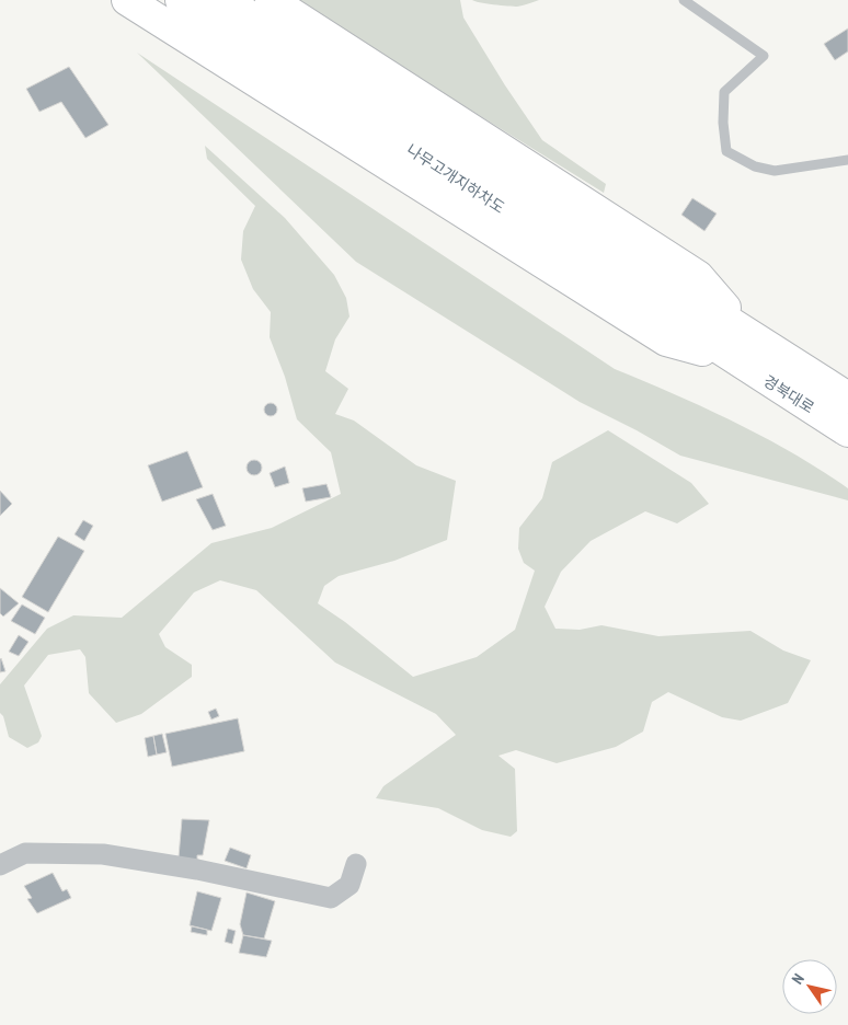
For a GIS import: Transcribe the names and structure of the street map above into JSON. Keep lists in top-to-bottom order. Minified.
{"streets":{"highway":["나무고개지하차도","경북대로"]},"crossings":[["나무고개지하차도","경북대로"]],"north":"top left"}
